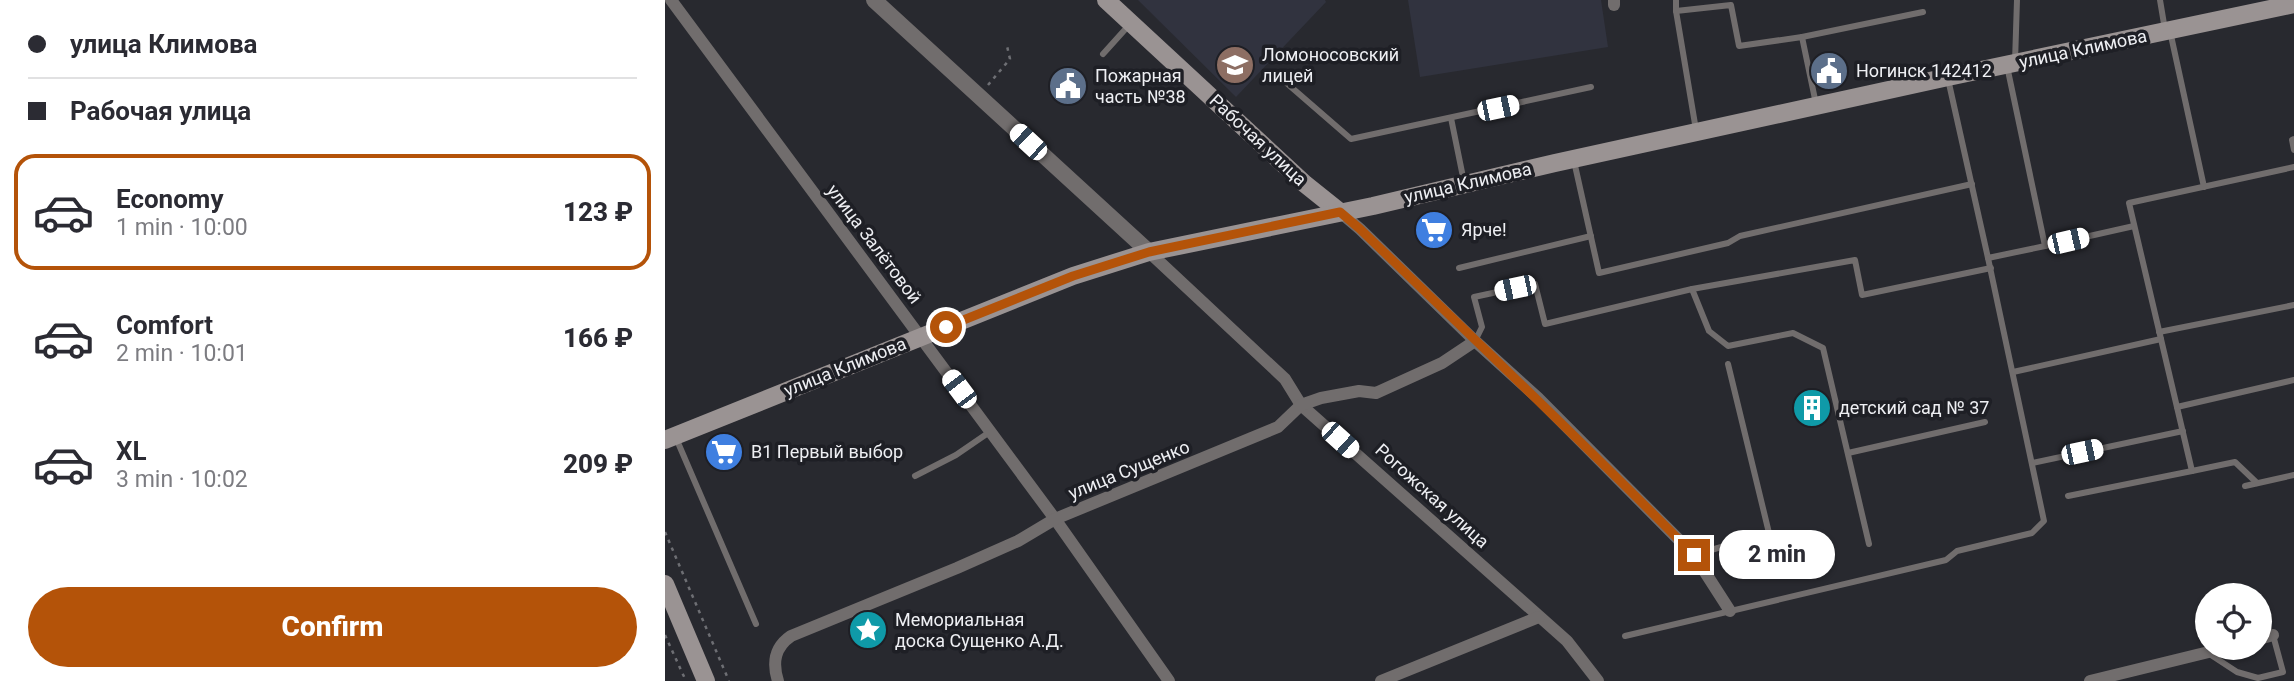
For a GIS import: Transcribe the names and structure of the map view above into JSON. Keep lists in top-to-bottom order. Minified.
{"streets":{"main road":["улица Климова","Рабочая улица"],"street":["улица Залётовой","улица Сущенко","Рогожская улица"]},"crossings":[["улица Климова","Рабочая улица"],["улица Климова","улица Залётовой"],["улица Климова","Рогожская улица"],["Рабочая улица","улица Сущенко"],["улица Залётовой","улица Сущенко"],["улица Сущенко","Рогожская улица"]],"places":{"school or university":["Ломоносовский лицей"],"public building":["Ногинск 142412","Пожарная часть №38"],"supermarket":["Ярче!","В1 Первый выбор"],"building":["детский сад № 37"],"place":["Мемориальная доска Сущенко А.Д."]},"page":{"banner":["улица Климова","Рабочая улица"],"list":[{"name":"Economy","note":"1 min · 10:00","value":"123 ₽"},{"name":"Comfort","note":"2 min · 10:01","value":"166 ₽"},{"name":"XL","note":"3 min · 10:02","value":"209 ₽"}],"bubble":"2 min","buttons":"Confirm"}}
